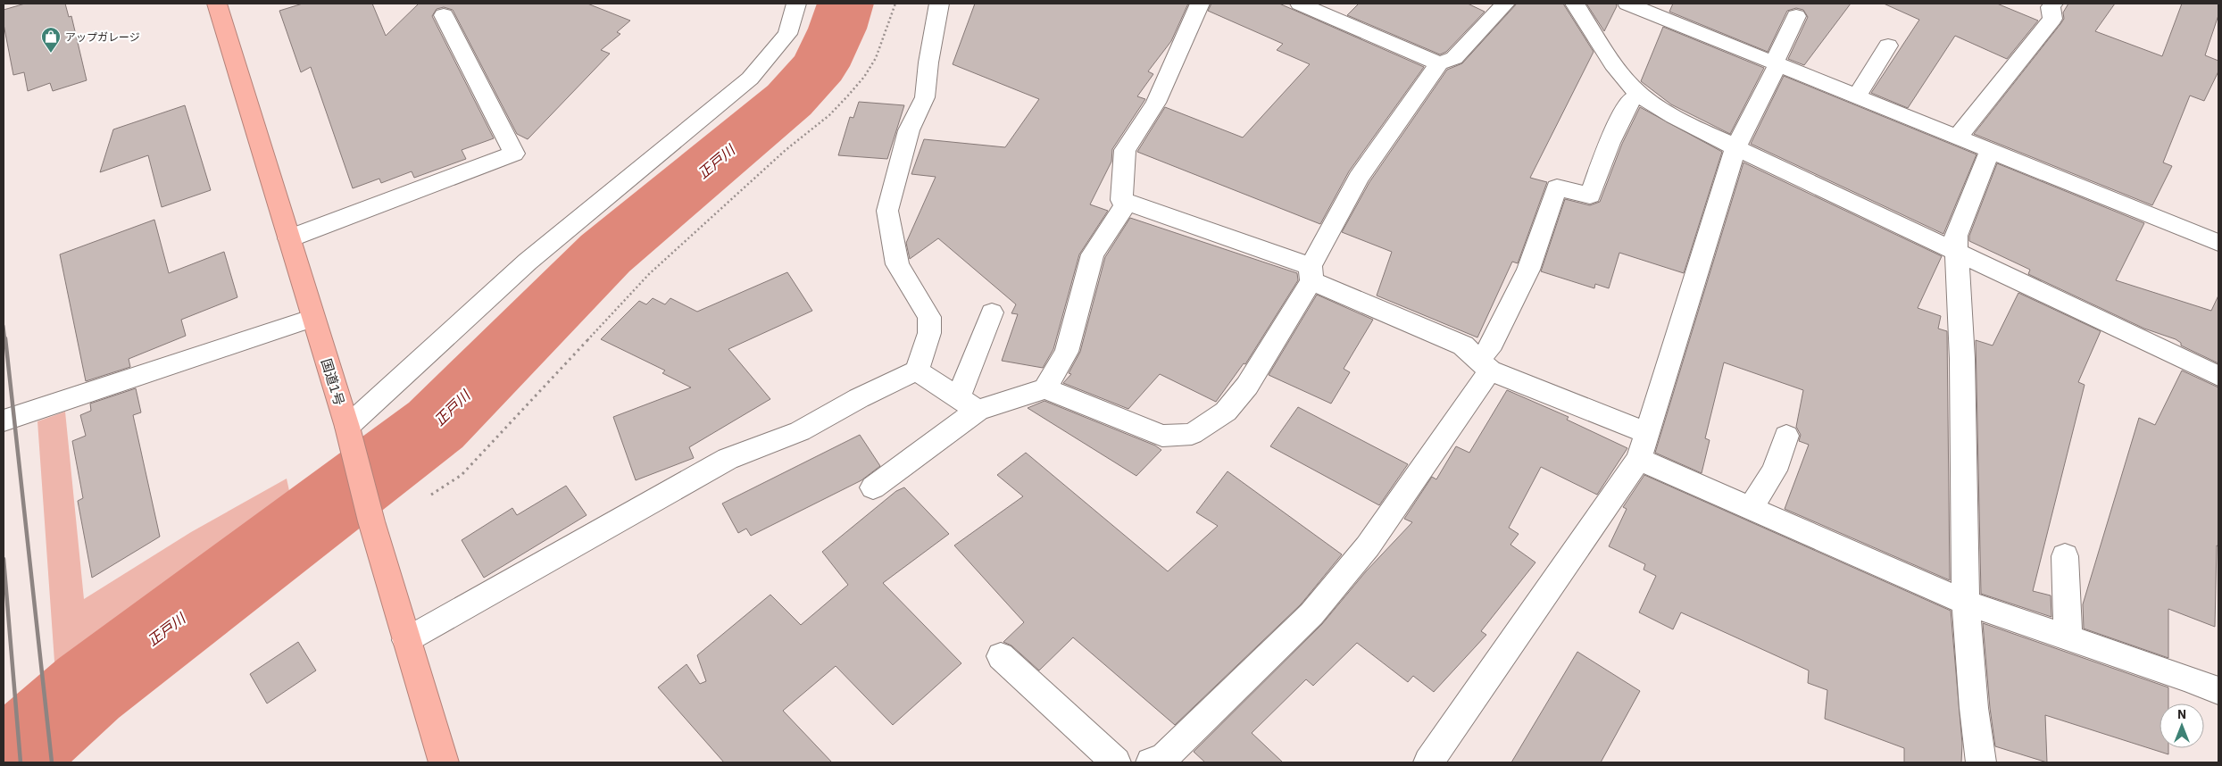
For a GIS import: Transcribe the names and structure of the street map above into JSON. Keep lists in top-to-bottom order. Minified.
{"streets":{"highway":["国道1号"]},"water":["正戸川"],"places":{"shop":["アップガレージ"]},"north":"top"}
